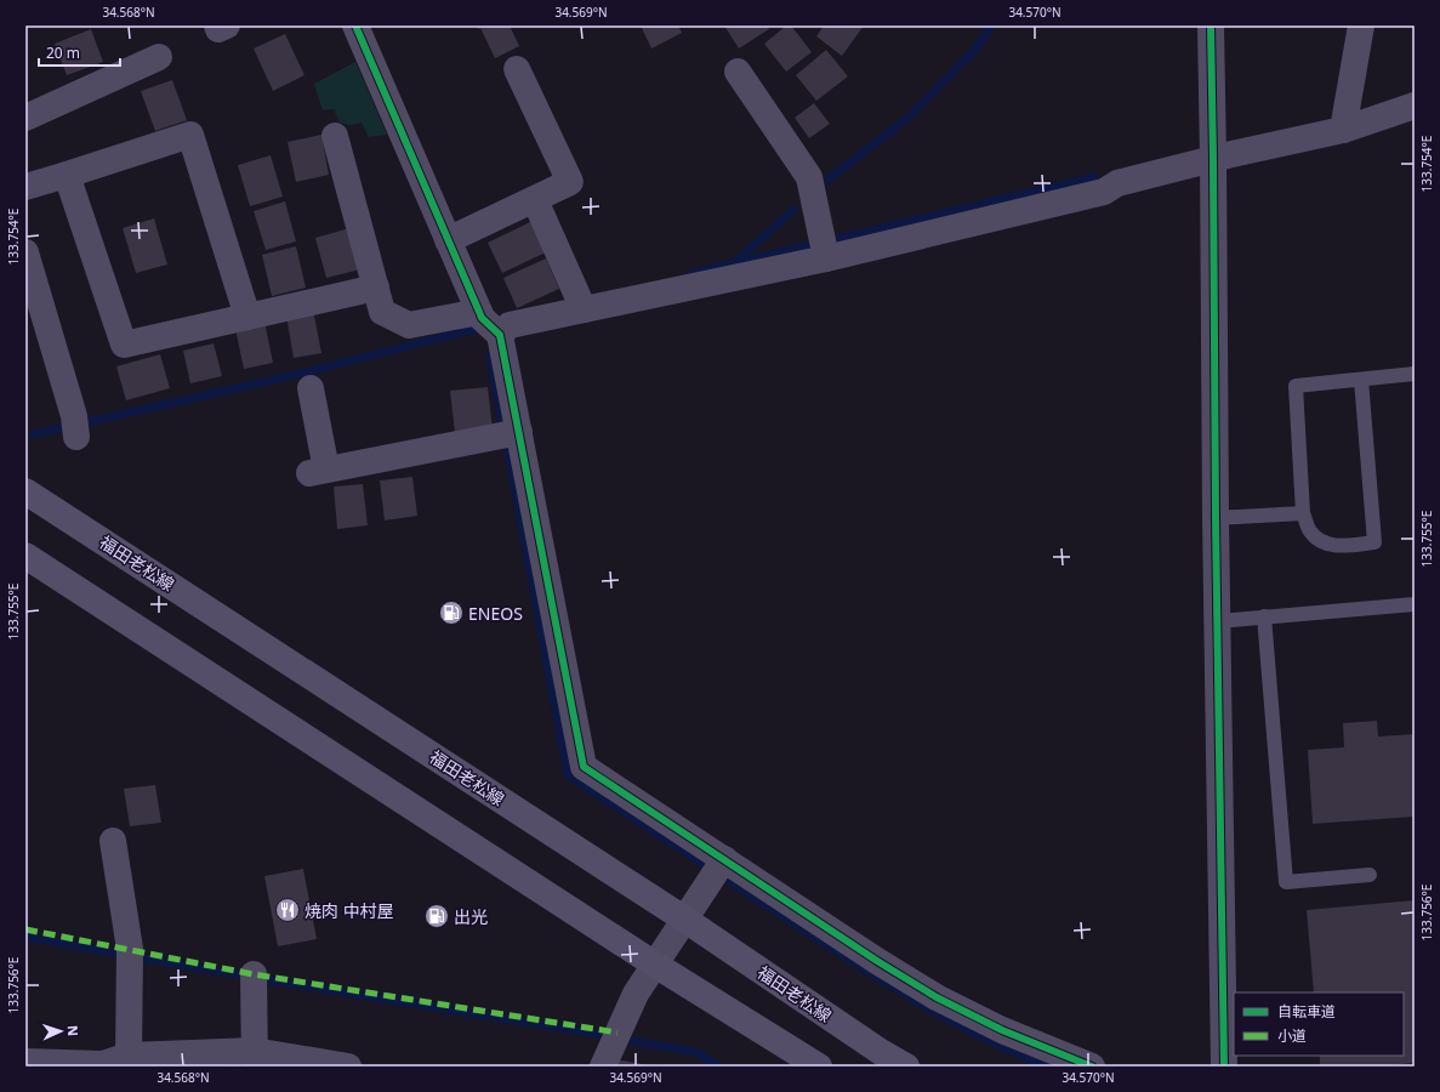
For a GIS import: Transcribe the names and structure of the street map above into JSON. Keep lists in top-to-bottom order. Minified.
{"streets":{"main road":["福田老松線"]},"places":{"fuel station":["ENEOS","出光"],"restaurant":["焼肉 中村屋"]},"legend":["自転車道","小道"],"scale_bar":"20 m","north":"right","coordinates":["34.568°N","34.569°N","34.570°N","133.754°E","133.755°E","133.756°E"]}
